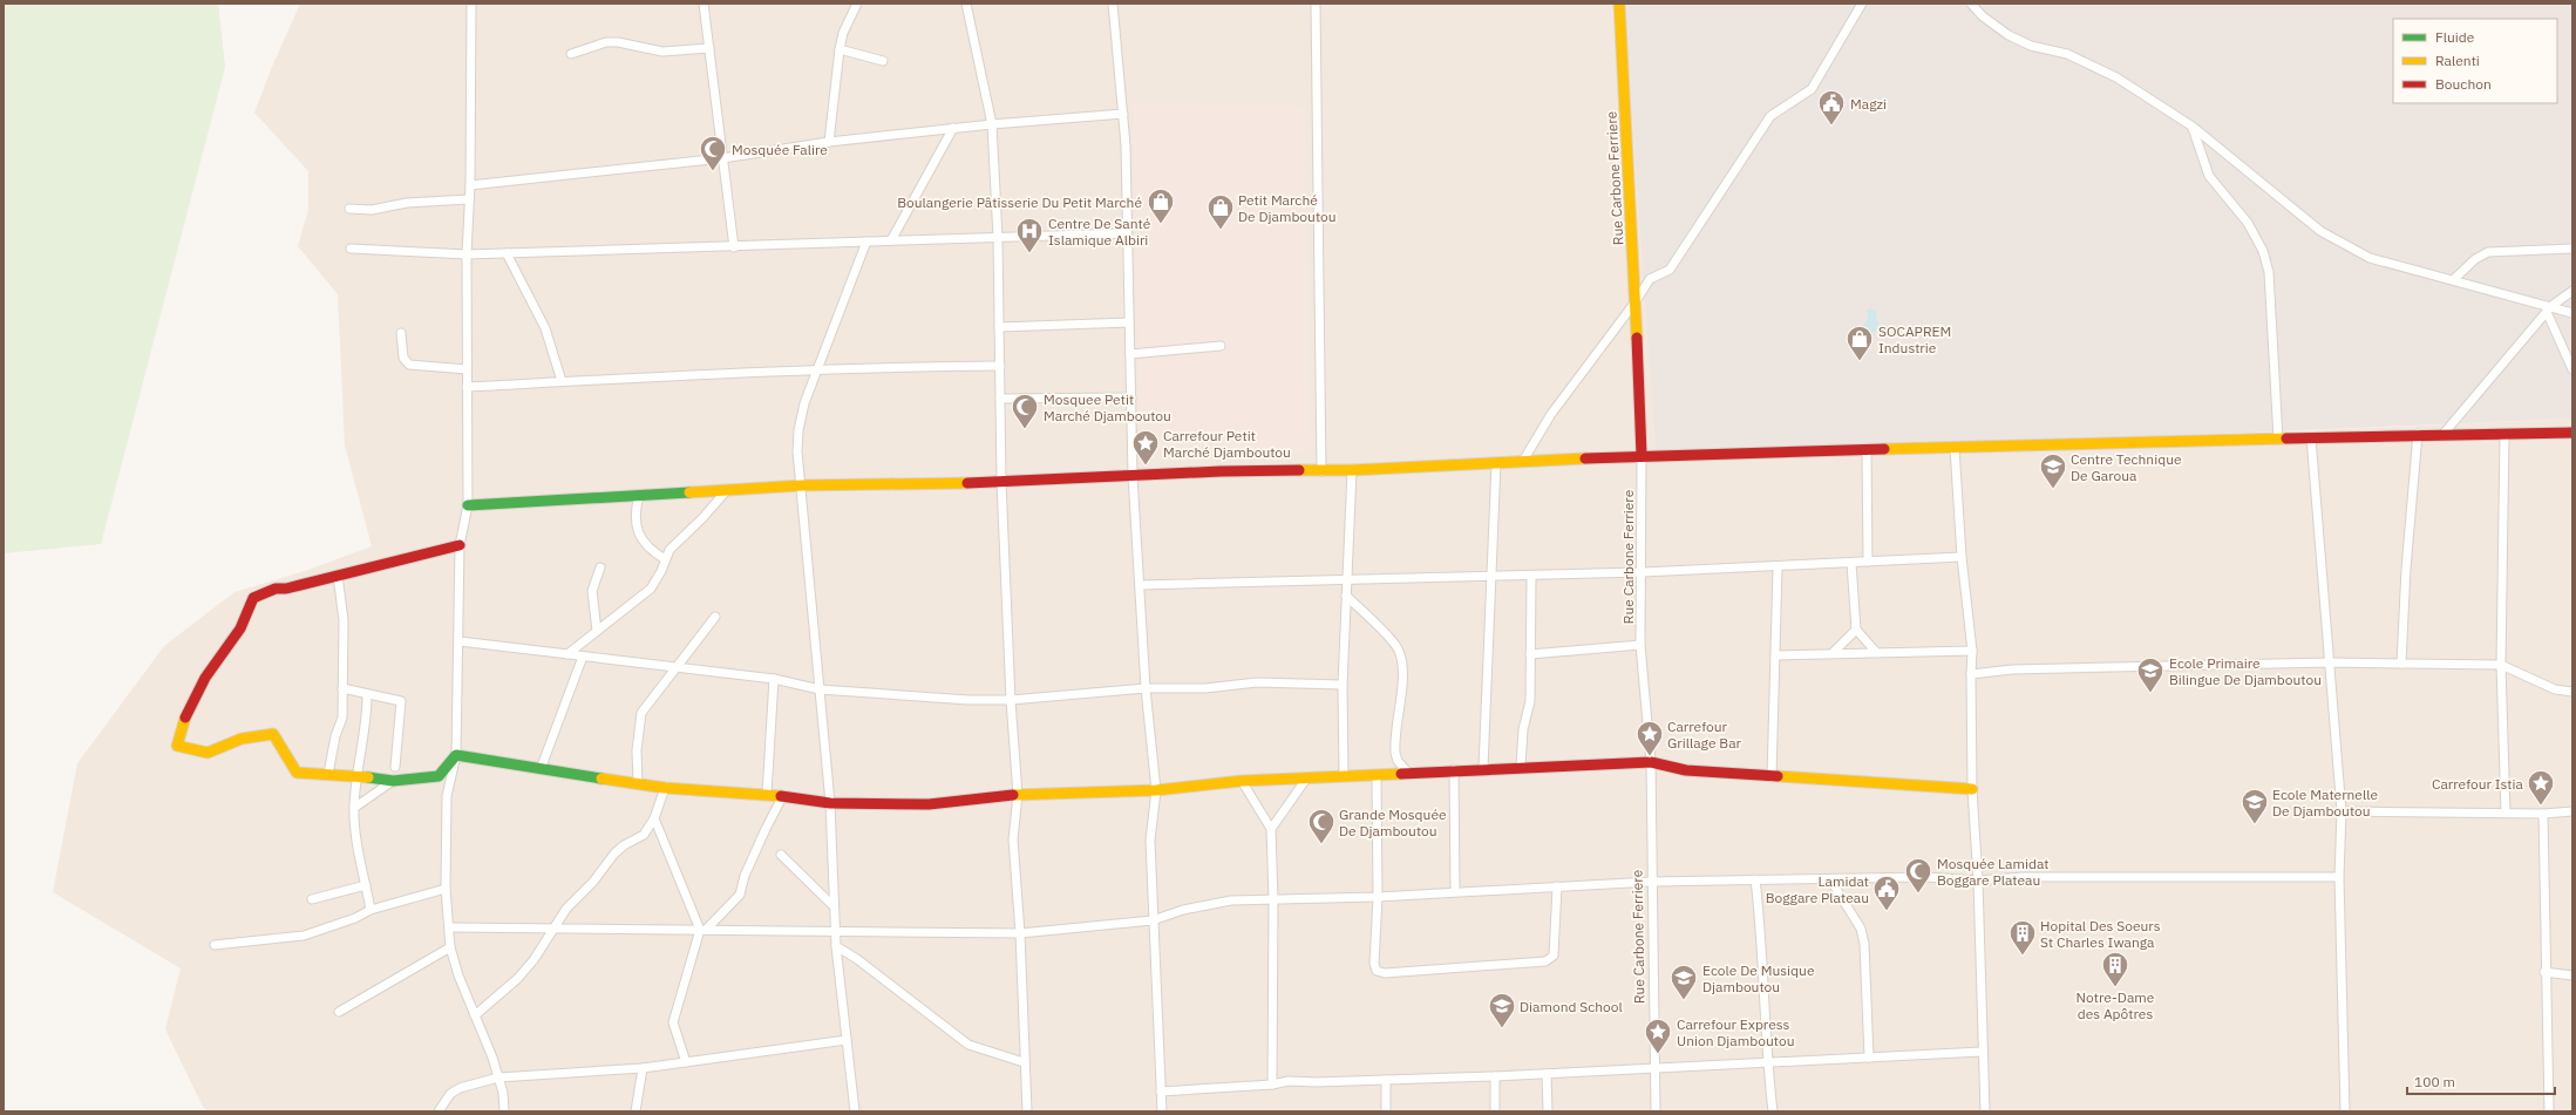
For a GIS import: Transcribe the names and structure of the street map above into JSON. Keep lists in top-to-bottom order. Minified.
{"streets":{"street":["Rue Carbone Ferriere"]},"places":{"public building":["Magzi","Lamidat Boggare Plateau"],"mosque":["Mosquée Falire","Mosquee Petit Marché Djamboutou","Grande Mosquée De Djamboutou","Mosquée Lamidat Boggare Plateau"],"shop":["Boulangerie Pâtisserie Du Petit Marché","Petit Marché De Djamboutou","SOCAPREM Industrie"],"hospital":["Centre De Santé Islamique Albiri"],"place":["Carrefour Petit Marché Djamboutou","Carrefour Grillage Bar","Carrefour Istia","Carrefour Express Union Djamboutou"],"school or university":["Centre Technique De Garoua","Ecole Primaire Bilingue De Djamboutou","Ecole Maternelle De Djamboutou","Ecole De Musique Djamboutou","Diamond School"],"building":["Hopital Des Soeurs St Charles Iwanga","Notre-Dame des Apôtres"]},"legend":["Fluide","Ralenti","Bouchon"],"scale_bar":"100 m"}
